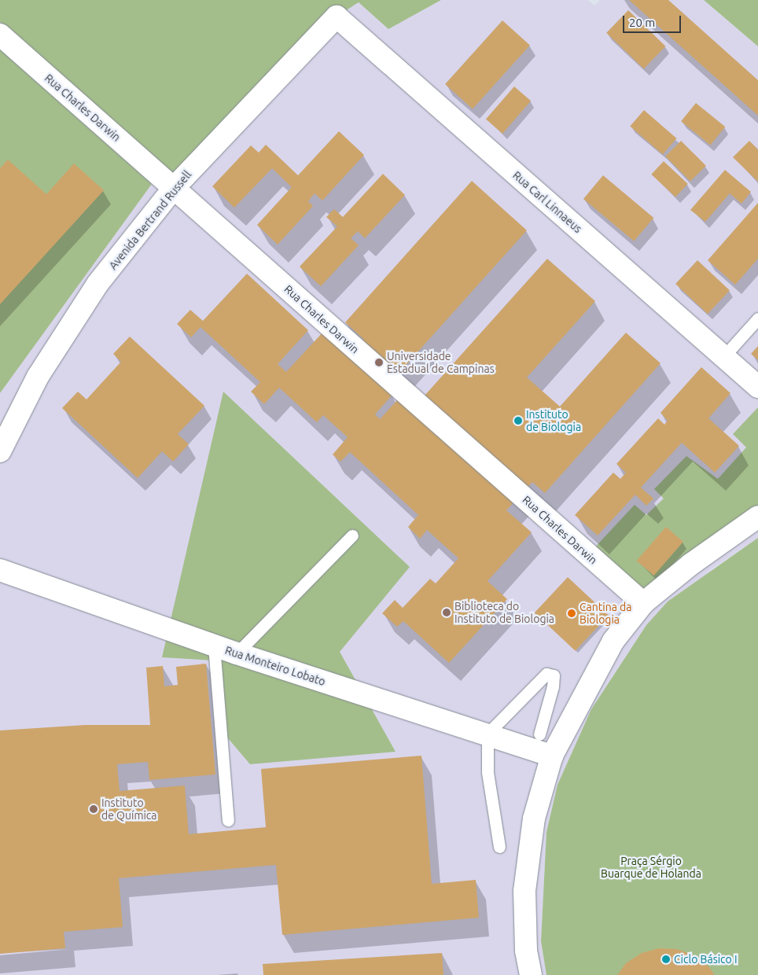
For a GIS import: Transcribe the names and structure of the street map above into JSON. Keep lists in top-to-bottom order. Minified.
{"streets":{"street":["Rua Charles Darwin","Rua Carl Linnaeus","Avenida Bertrand Russell","Rua Monteiro Lobato"]},"crossings":[["Rua Charles Darwin","Avenida Bertrand Russell"],["Rua Carl Linnaeus","Avenida Bertrand Russell"]],"parks":["Praça Sérgio Buarque de Holanda"],"places":["Universidade Estadual de Campinas","Instituto de Biologia","Biblioteca do Instituto de Biologia","Cantina da Biologia","Instituto de Química","Ciclo Básico I"],"scale_bar":"20 m"}
